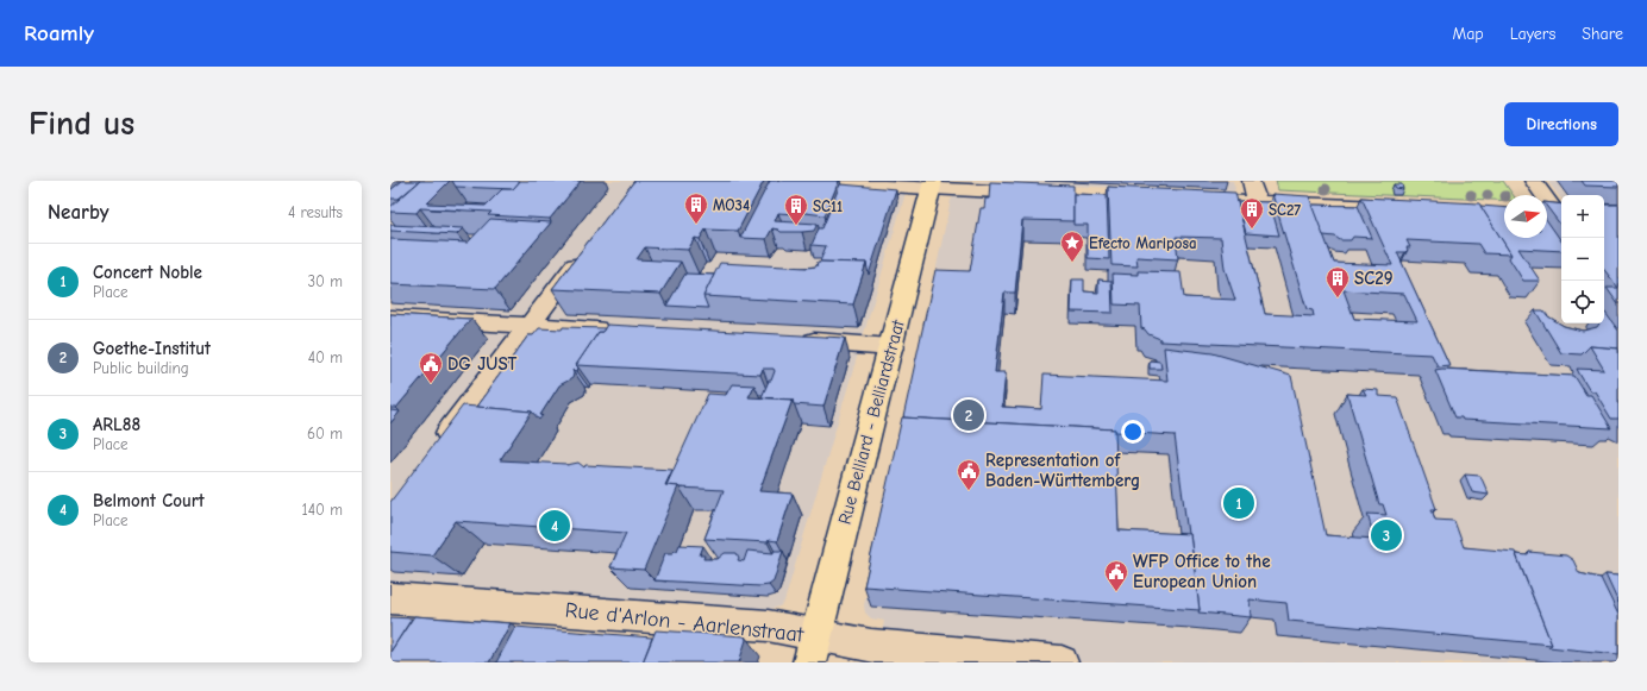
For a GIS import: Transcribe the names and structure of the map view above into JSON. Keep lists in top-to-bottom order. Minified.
{"streets":{"main road":["Rue Belliard - Belliardstraat"],"street":["Rue d'Arlon - Aarlenstraat"]},"crossings":[["Rue Belliard - Belliardstraat","Rue d'Arlon - Aarlenstraat"]],"places":{"building":["MO34","SC11","SC27","SC29"],"place":["Efecto Mariposa"],"public building":["DG JUST","Representation of Baden-Württemberg","WFP Office to the European Union"]},"north":"right","page":{"header":"Roamly","nav":["Map","Layers","Share"],"buttons":"Directions","title":"Find us","heading":["Nearby","4 results"],"map_buttons":["+","−"],"list":[{"mark":"1","name":"Concert Noble","note":"Place","value":"30 m"},{"mark":"2","name":"Goethe-Institut","note":"Public building","value":"40 m"},{"mark":"3","name":"ARL88","note":"Place","value":"60 m"},{"mark":"4","name":"Belmont Court","note":"Place","value":"140 m"}],"pins":["2","1","4","3"]}}
